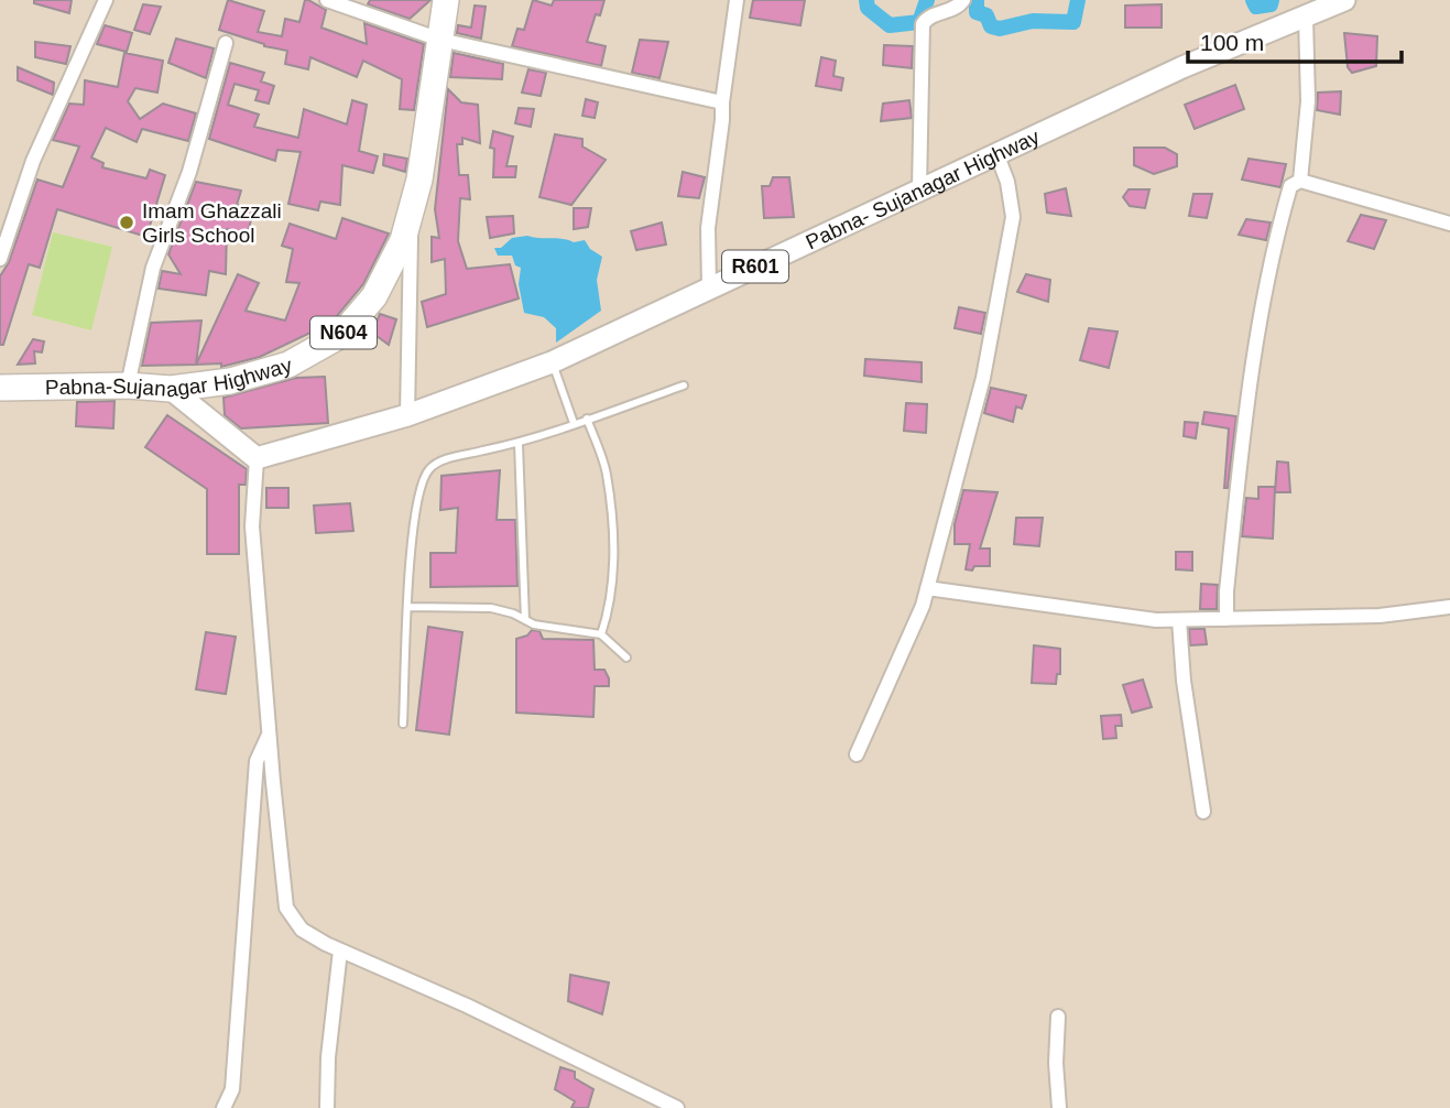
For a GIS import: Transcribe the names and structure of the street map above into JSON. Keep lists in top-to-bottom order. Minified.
{"streets":{"highway":["N604","Pabna-Sujanagar Highway"],"main road":["Pabna- Sujanagar Highway","R601"]},"places":["Imam Ghazzali Girls School"],"scale_bar":"100 m"}
